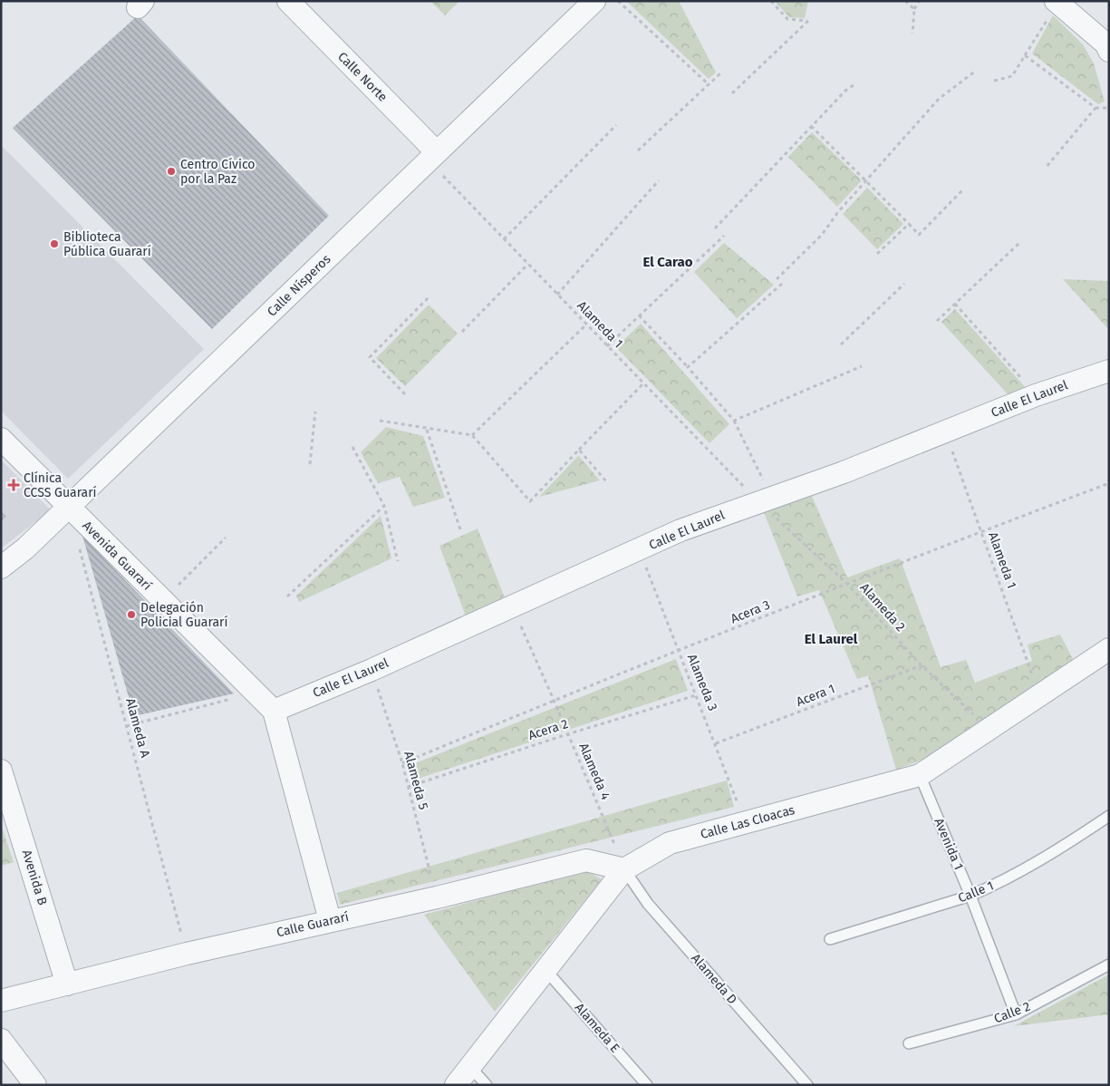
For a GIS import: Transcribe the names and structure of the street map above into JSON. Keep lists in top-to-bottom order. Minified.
{"streets":{"street":["Calle Norte","Calle Nísperos","Calle El Laurel","Avenida Guararí","Calle Las Cloacas","Avenida B","Calle Guararí"],"lane":["Avenida 1","Calle 1","Alameda D","Calle 2","Alameda E"],"path":["Alameda 1","Alameda 2","Acera 3","Alameda 3","Acera 1","Alameda A","Acera 2","Alameda 4","Alameda 5"]},"crossings":[["Calle Norte","Calle Nísperos"],["Calle Norte","Alameda 1"],["Calle Nísperos","Alameda 1"],["Calle Nísperos","Avenida Guararí"],["Alameda 1","Calle El Laurel"],["Alameda 1","Alameda 2"],["Alameda 1","Acera 3"],["Alameda 1","Calle Las Cloacas"],["Calle El Laurel","Avenida Guararí"],["Calle El Laurel","Alameda 2"],["Calle El Laurel","Alameda 3"],["Calle El Laurel","Alameda 4"],["Calle El Laurel","Alameda 5"],["Avenida Guararí","Calle Guararí"],["Alameda 2","Acera 3"],["Alameda 2","Acera 1"],["Alameda 2","Calle Las Cloacas"],["Acera 3","Alameda 3"],["Acera 3","Alameda 4"],["Acera 3","Alameda 5"],["Alameda 3","Acera 1"],["Alameda 3","Acera 2"],["Alameda 3","Calle Las Cloacas"],["Alameda A","Calle Guararí"],["Acera 2","Alameda 4"],["Acera 2","Alameda 5"],["Alameda 4","Calle Las Cloacas"],["Alameda 4","Calle Guararí"],["Alameda 4","Alameda D"],["Alameda 5","Calle Guararí"],["Calle Las Cloacas","Avenida 1"],["Calle Las Cloacas","Calle Guararí"],["Calle Las Cloacas","Alameda D"],["Calle Las Cloacas","Alameda E"],["Avenida 1","Calle 1"],["Avenida 1","Calle 2"],["Avenida B","Calle Guararí"],["Calle Guararí","Alameda D"]],"districts":["El Carao","El Laurel"],"places":{"other":["Centro Cívico por la Paz","Biblioteca Pública Guararí","Delegación Policial Guararí"],"health":["Clínica CCSS Guararí"]}}
